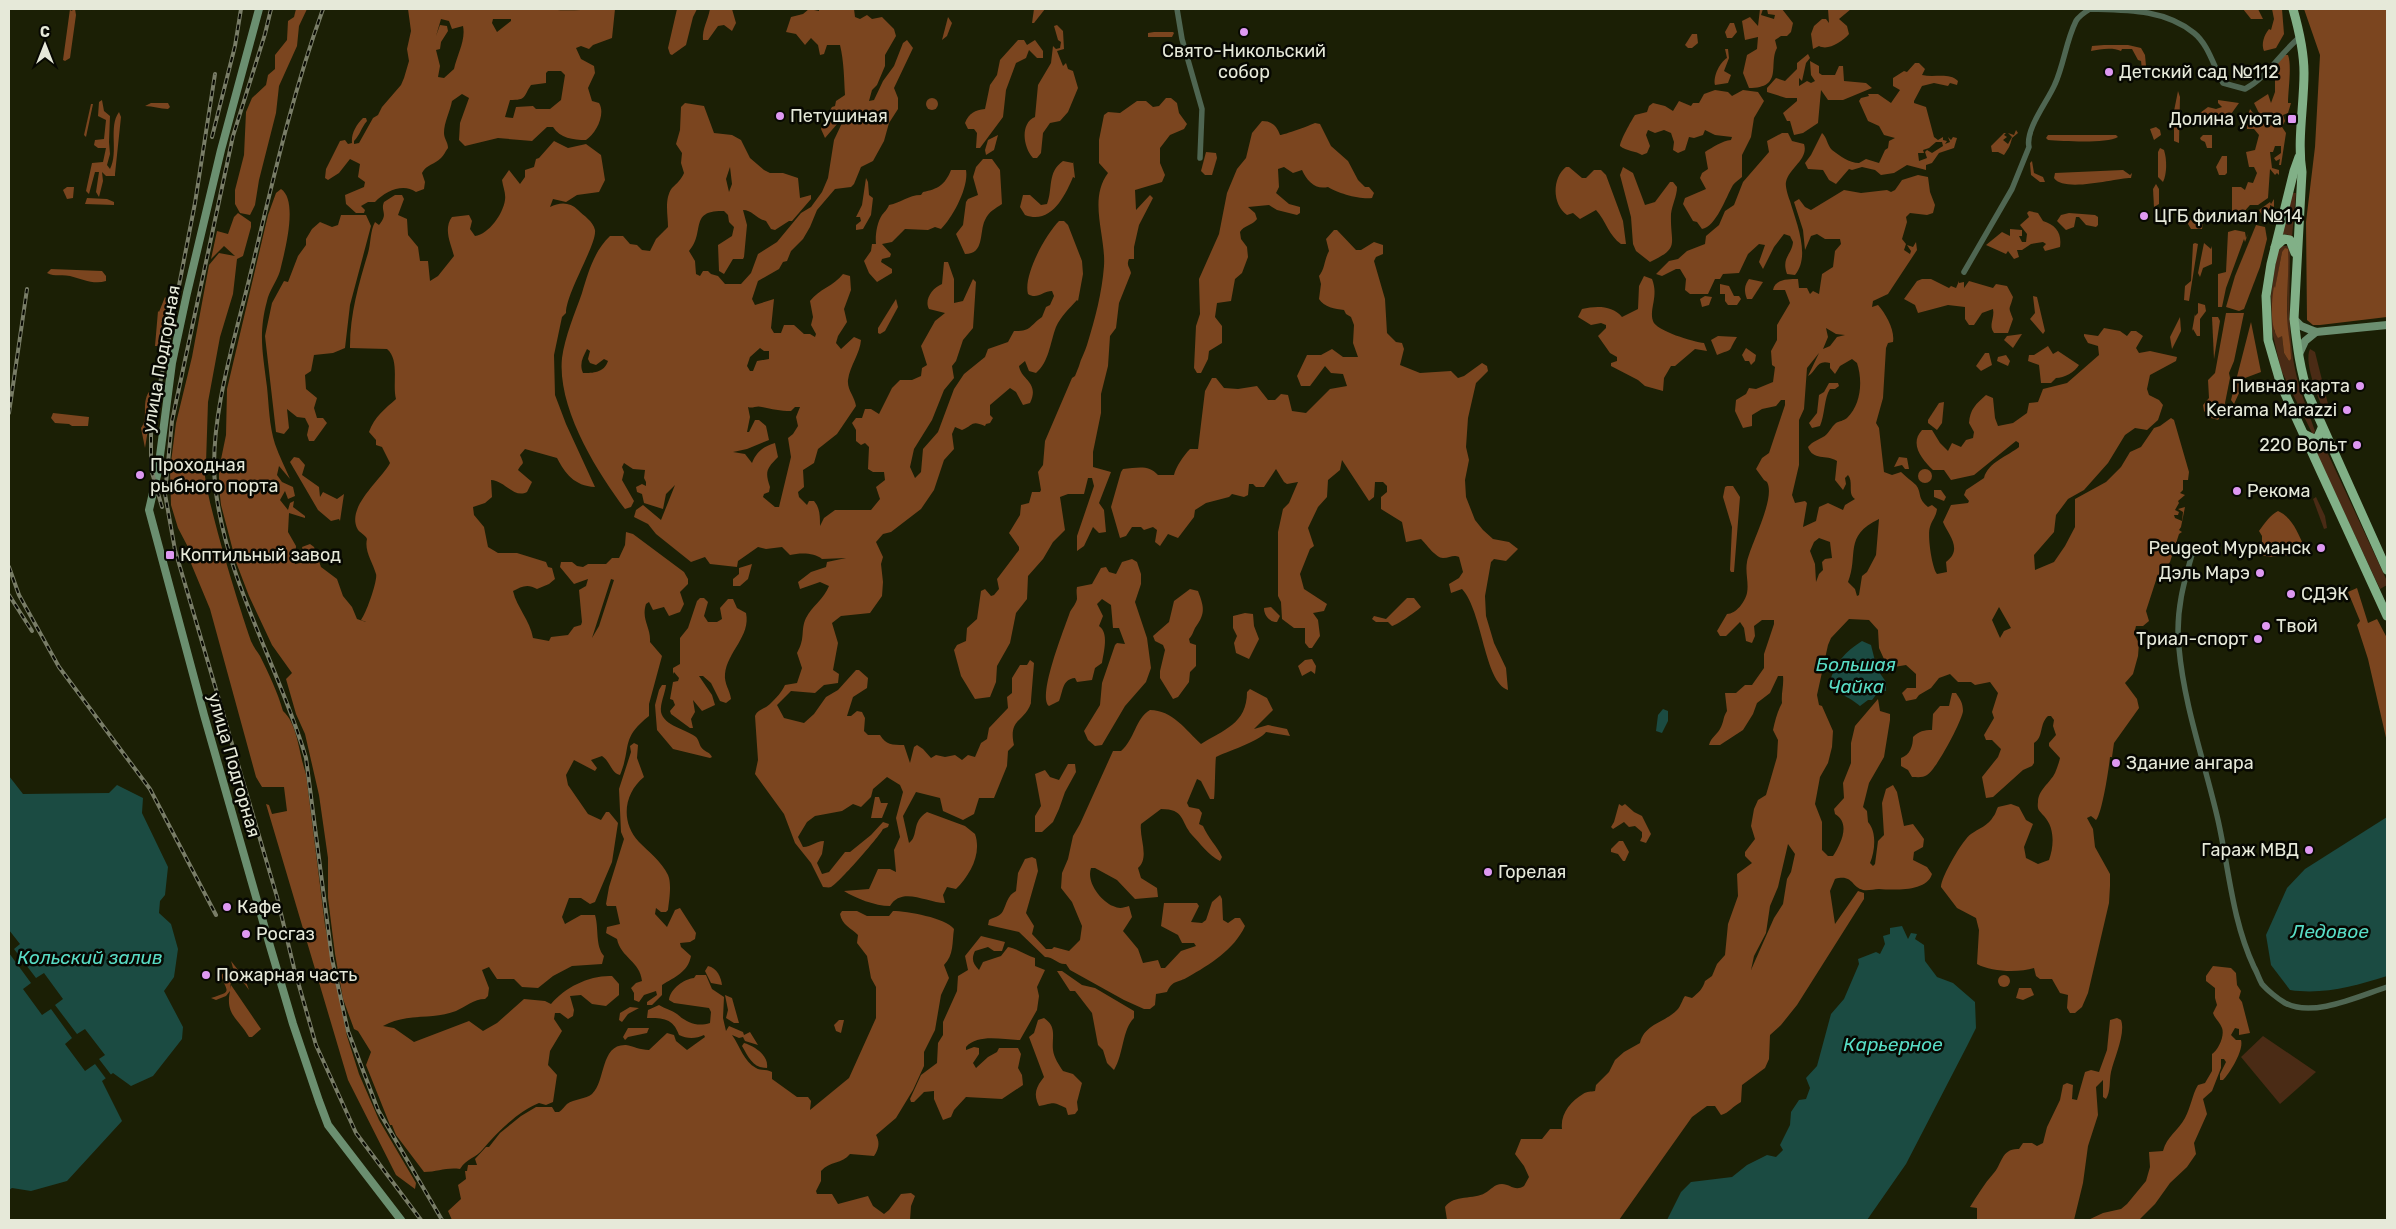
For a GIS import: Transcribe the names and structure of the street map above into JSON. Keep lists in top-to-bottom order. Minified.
{"streets":{"main road":["улица Подгорная"]},"water":["Большая Чайка","Ледовое","Кольский залив","Карьерное"],"places":{"other":["Свято-Никольский собор","Детский сад №112","Петушиная","ЦГБ филиал №14","Пивная карта","Kerama Marazzi","220 Вольт","Проходная рыбного порта","Рекома","Peugeot Мурманск","Дэль Марэ","СДЭК","Твой","Триал-спорт","Здание ангара","Гараж МВД","Горелая","Кафе","Росгаз","Пожарная часть"],"transit":["Долина уюта","Коптильный завод"]},"north":"top"}
